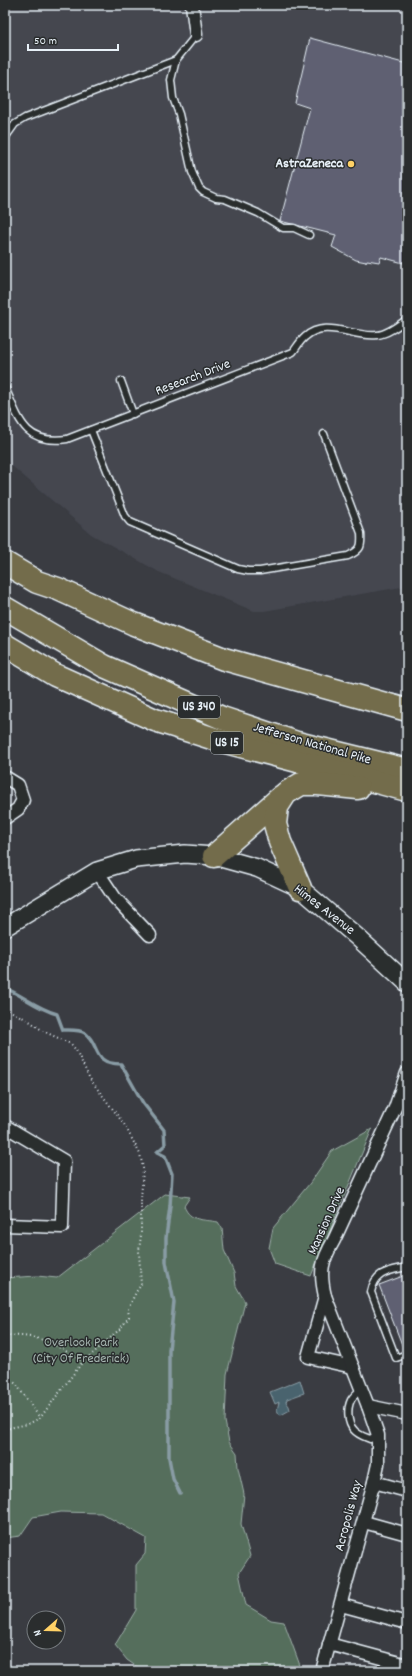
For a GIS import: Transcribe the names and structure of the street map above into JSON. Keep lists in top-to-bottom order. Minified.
{"streets":{"highway":["US 340","US 15","Jefferson National Pike"],"street":["Himes Avenue","Mansion Drive","Acropolis Way"],"lane":["Research Drive"]},"crossings":[["Mansion Drive","Acropolis Way"]],"parks":["Overlook Park (City Of Frederick)"],"places":["AstraZeneca"],"scale_bar":"50 m","north":"left"}
